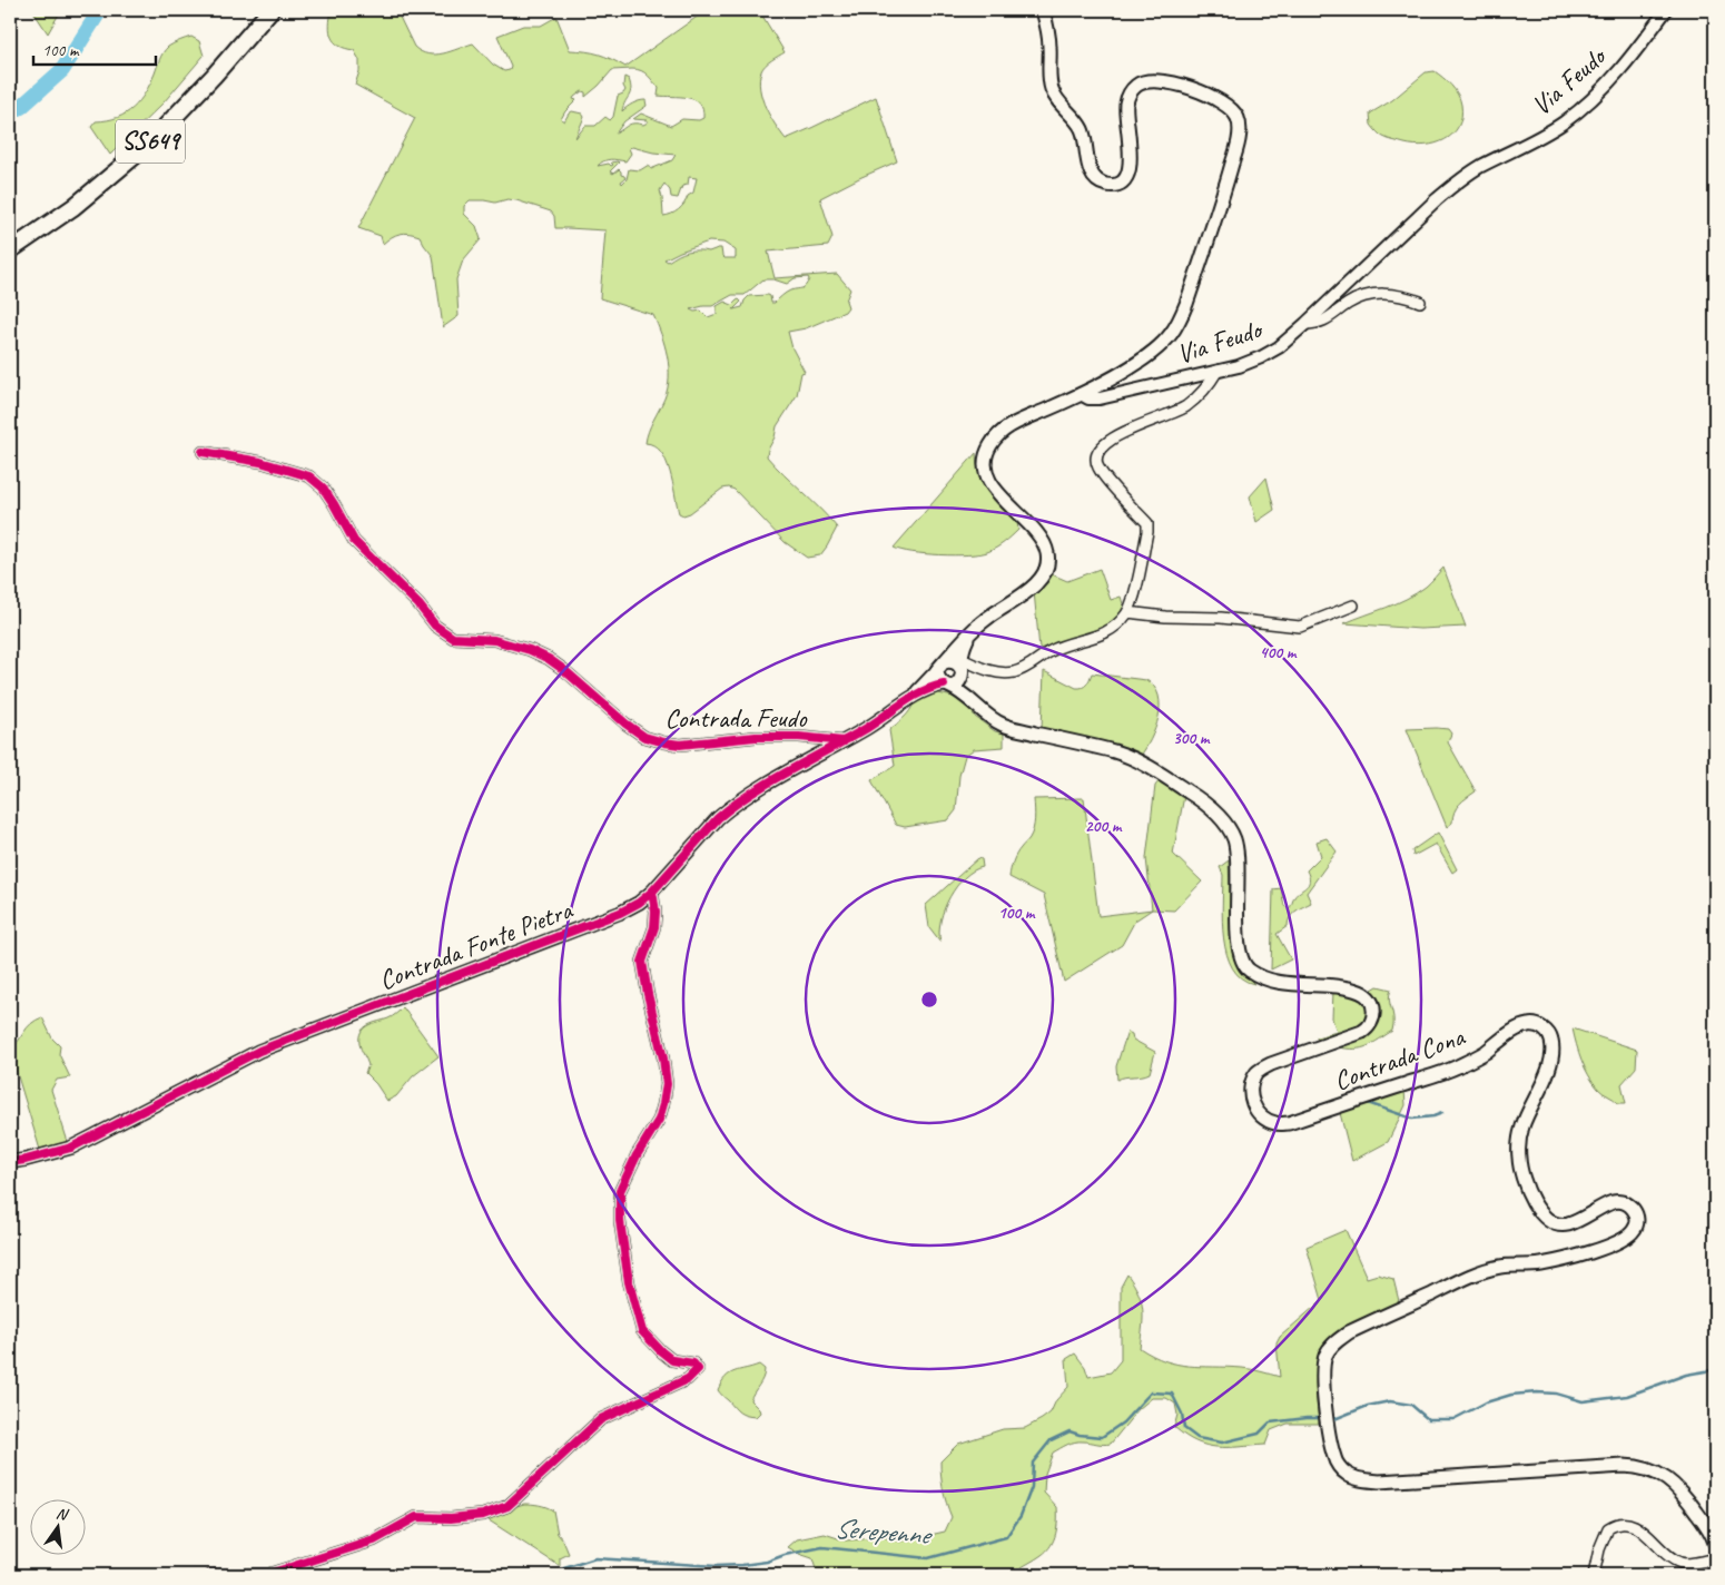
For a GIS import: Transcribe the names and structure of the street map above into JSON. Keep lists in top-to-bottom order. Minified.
{"streets":{"highway":["SS649"],"main road":["Via Feudo","Contrada Cona"],"street":["Contrada Feudo","Contrada Fonte Pietra"]},"crossings":[["Via Feudo","Contrada Cona"],["Contrada Feudo","Contrada Fonte Pietra"]],"water":["Serepenne"],"scale_bar":"100 m","north":"top","rings":["400 m","300 m","200 m","100 m"]}
